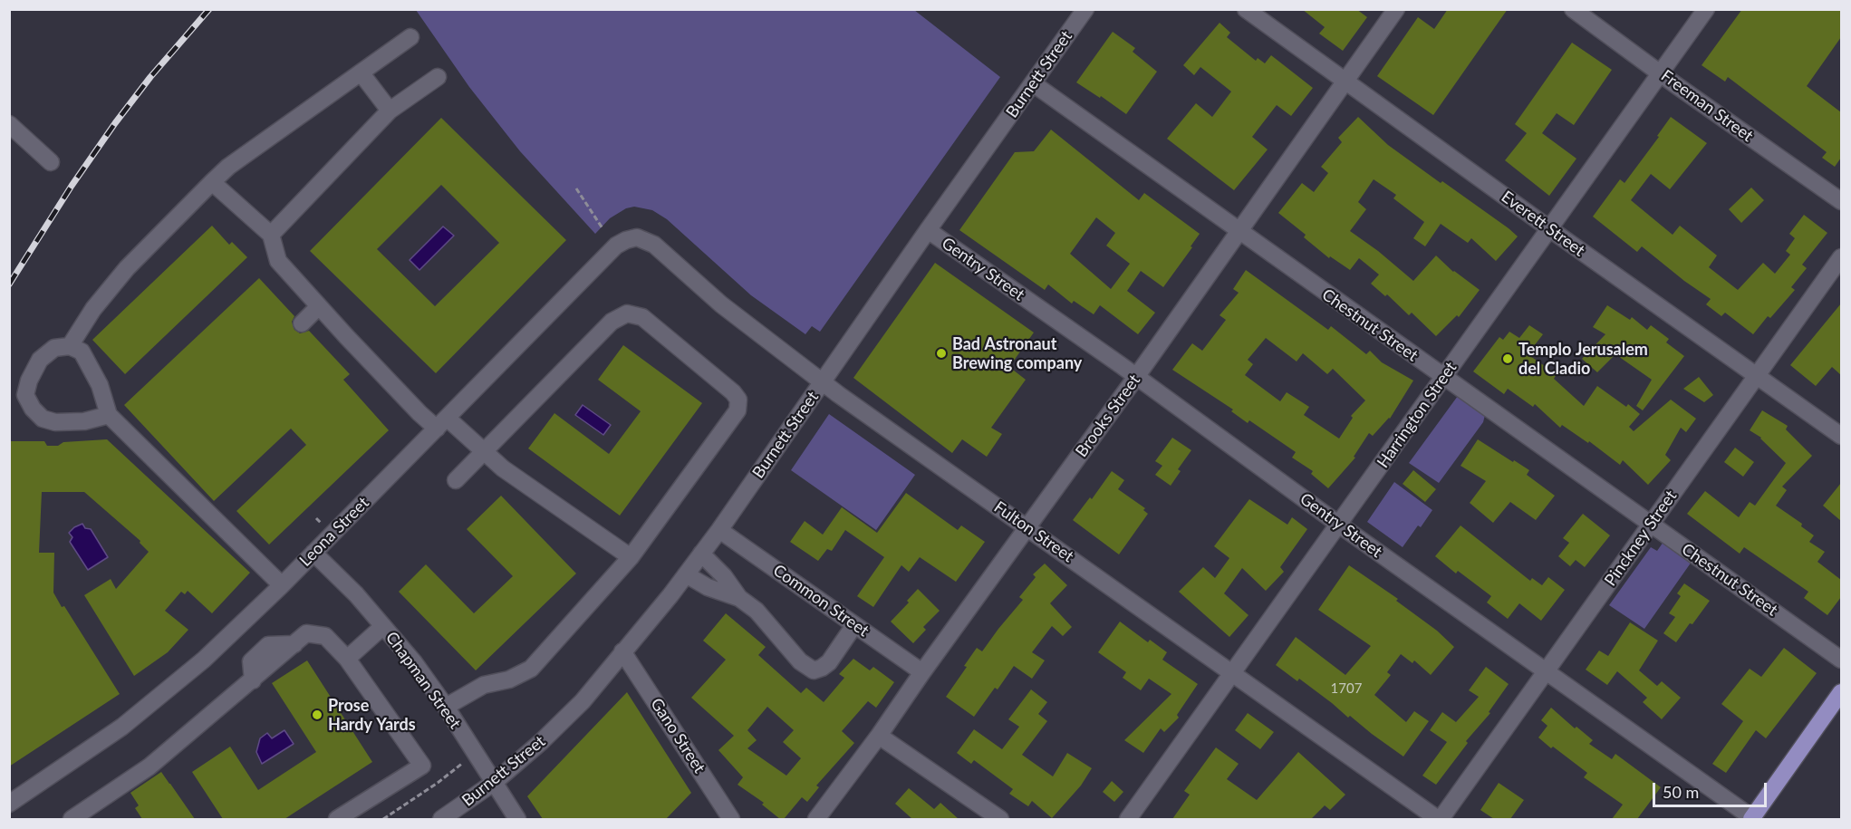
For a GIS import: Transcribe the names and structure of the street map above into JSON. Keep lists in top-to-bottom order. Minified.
{"streets":{"street":["Burnett Street","Freeman Street","Everett Street","Gentry Street","Chestnut Street","Harrington Street","Brooks Street","Leona Street","Fulton Street","Pinckney Street","Common Street","Chapman Street","Gano Street"]},"crossings":[["Burnett Street","Gentry Street"],["Burnett Street","Chestnut Street"],["Burnett Street","Fulton Street"],["Burnett Street","Common Street"],["Burnett Street","Chapman Street"],["Burnett Street","Gano Street"],["Freeman Street","Harrington Street"],["Everett Street","Harrington Street"],["Everett Street","Brooks Street"],["Everett Street","Pinckney Street"],["Gentry Street","Harrington Street"],["Gentry Street","Brooks Street"],["Gentry Street","Pinckney Street"],["Chestnut Street","Harrington Street"],["Chestnut Street","Brooks Street"],["Chestnut Street","Pinckney Street"],["Harrington Street","Fulton Street"],["Brooks Street","Fulton Street"],["Brooks Street","Common Street"],["Leona Street","Fulton Street"],["Leona Street","Chapman Street"],["Fulton Street","Pinckney Street"]],"places":["Bad Astronaut Brewing company","Templo Jerusalem del Cladio","Prose Hardy Yards"],"house_numbers":["1707"],"scale_bar":"50 m"}
